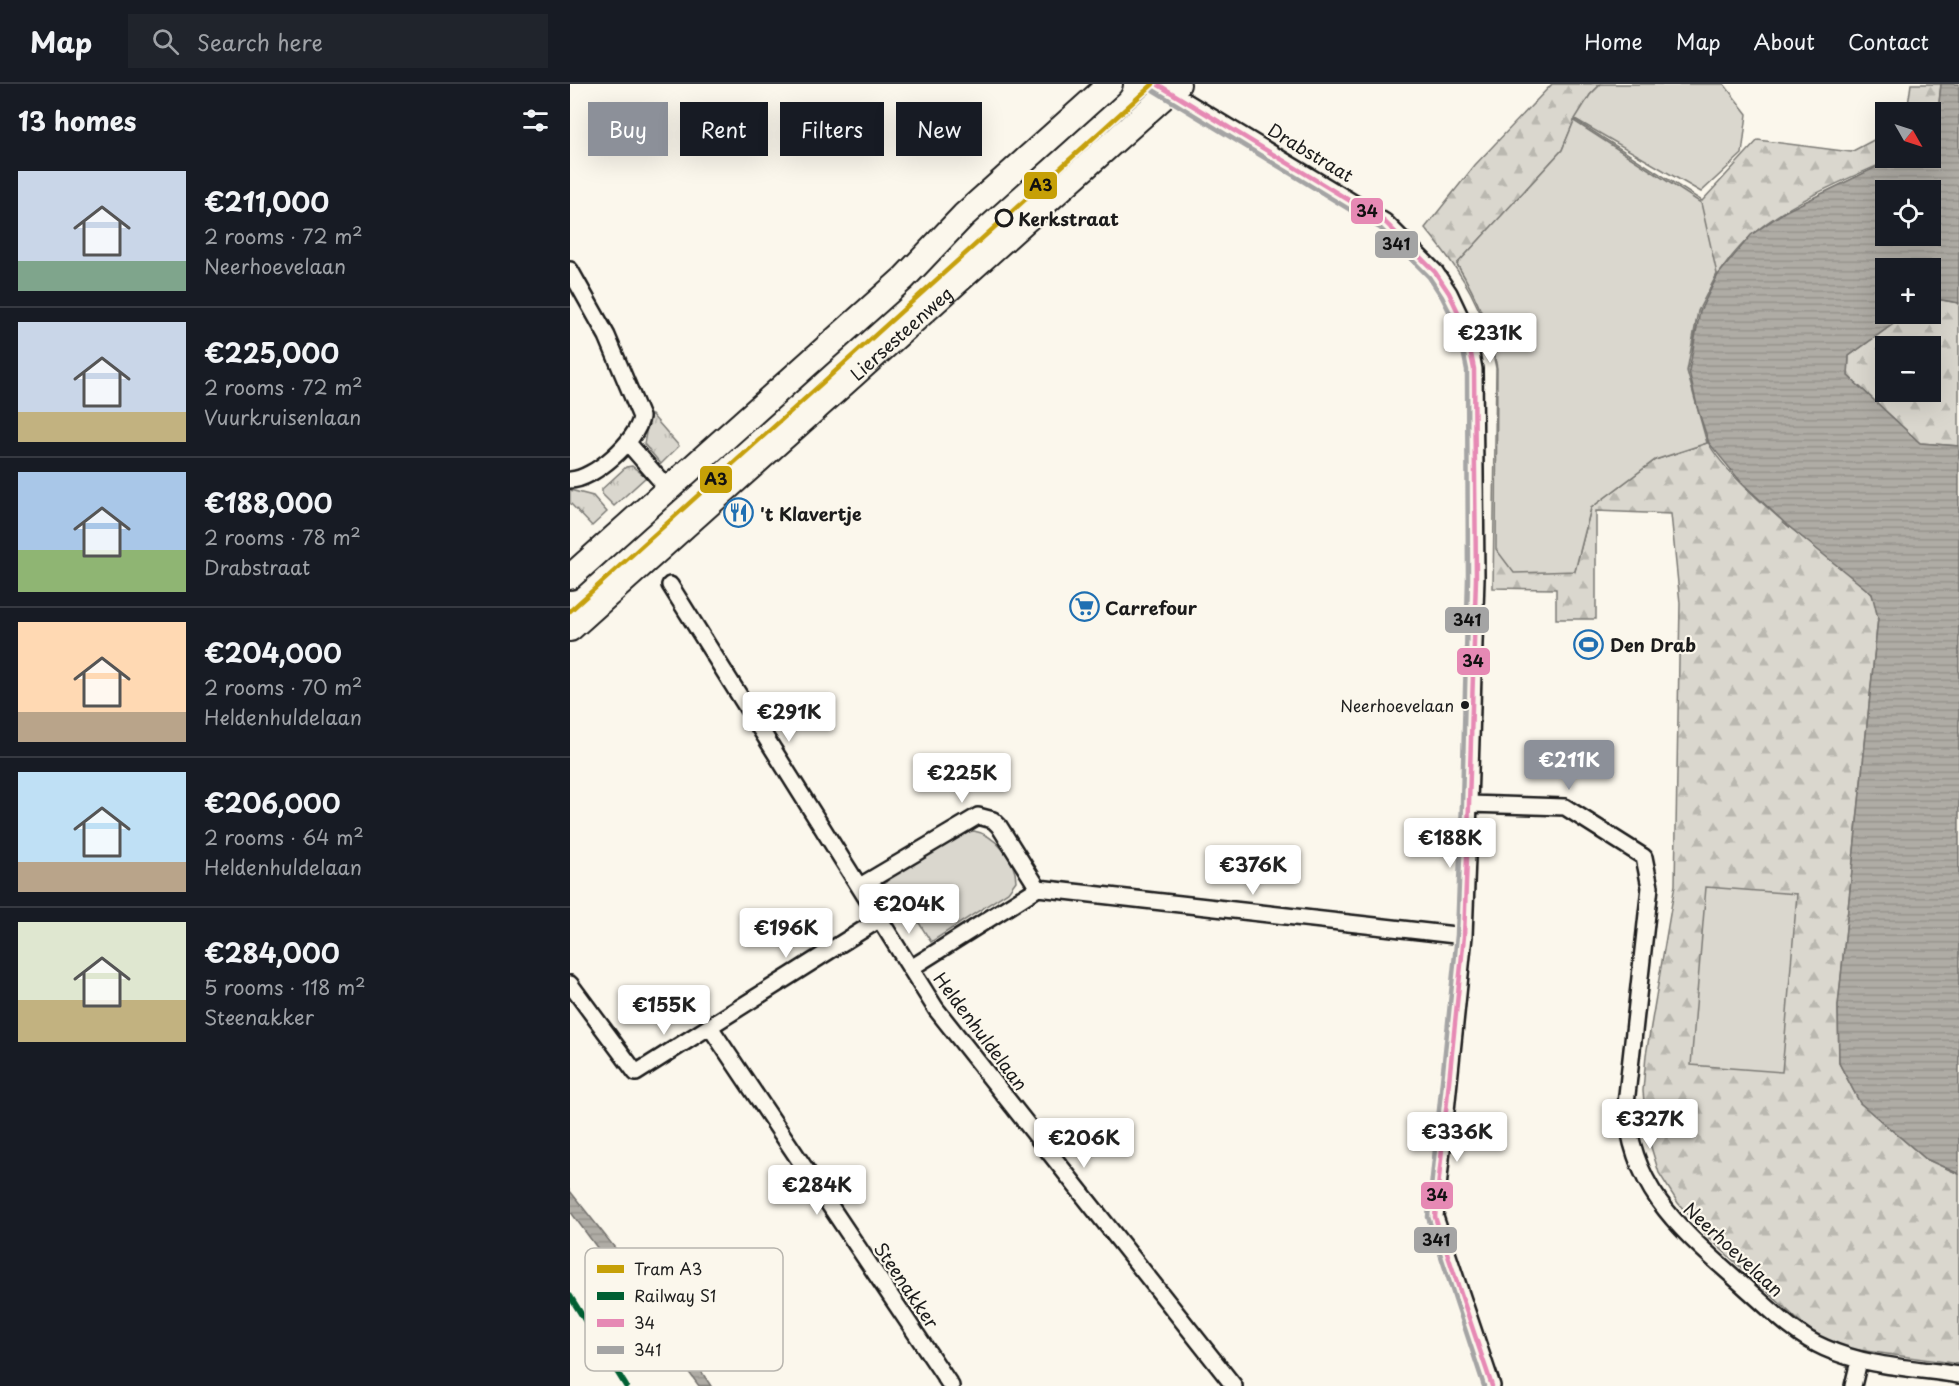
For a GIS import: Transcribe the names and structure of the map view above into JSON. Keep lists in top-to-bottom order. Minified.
{"streets":{"main road":["Liersesteenweg"],"street":["Drabstraat","Heldenhuldelaan","Neerhoevelaan","Steenakker"]},"crossings":[["Drabstraat","Liersesteenweg"],["Drabstraat","Neerhoevelaan"]],"places":{"other":["Kerkstraat","Neerhoevelaan"],"restaurant":["'t Klavertje"],"supermarket":["Carrefour"],"sports":["Den Drab"]},"lines":["tram line A3","transit line 34","transit line 341","rail line S1"],"legend":["Tram A3","Railway S1","34","341"],"north":"bottom right","page":{"header":"Map","search":"Search here","nav":["Home","Map","About","Contact"],"heading":"13 homes","map_buttons":["+","−"],"chip":["Buy","Rent","Filters","New"],"list":[{"name":"€211,000","note":"2 rooms · 72 m² · Neerhoevelaan"},{"name":"€225,000","note":"2 rooms · 72 m² · Vuurkruisenlaan"},{"name":"€188,000","note":"2 rooms · 78 m² · Drabstraat"},{"name":"€204,000","note":"2 rooms · 70 m² · Heldenhuldelaan"},{"name":"€206,000","note":"2 rooms · 64 m² · Heldenhuldelaan"},{"name":"€284,000","note":"5 rooms · 118 m² · Steenakker"}],"price":["€231K","€291K","€211K","€225K","€188K","€376K","€204K","€196K","€155K","€327K","€336K","€206K","€284K"]}}
